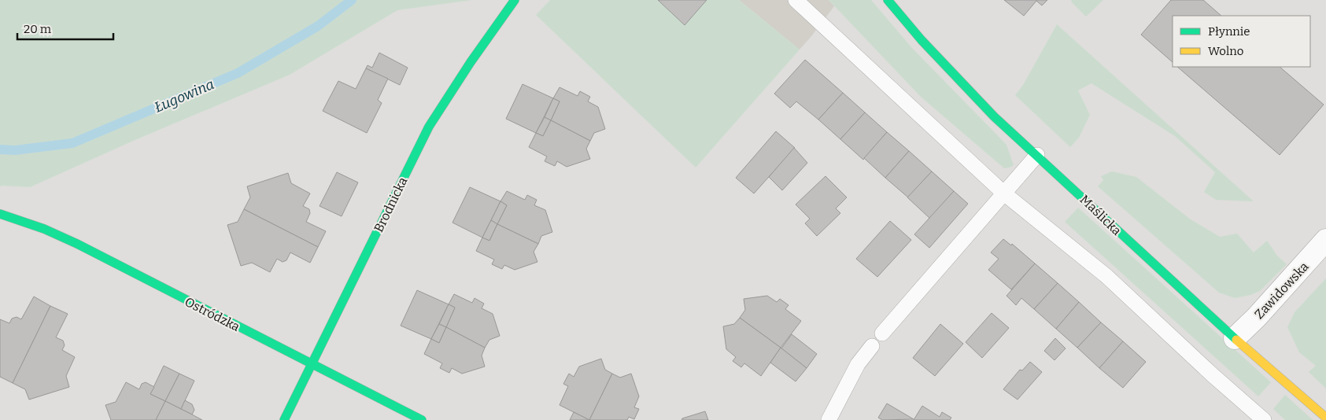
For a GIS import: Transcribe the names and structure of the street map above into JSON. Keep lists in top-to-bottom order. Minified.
{"streets":{"street":["Brodnicka","Maślicka","Zawidowska","Ostródzka"]},"crossings":[["Brodnicka","Ostródzka"],["Maślicka","Zawidowska"]],"water":["Ługowina"],"legend":["Płynnie","Wolno"],"scale_bar":"20 m"}
